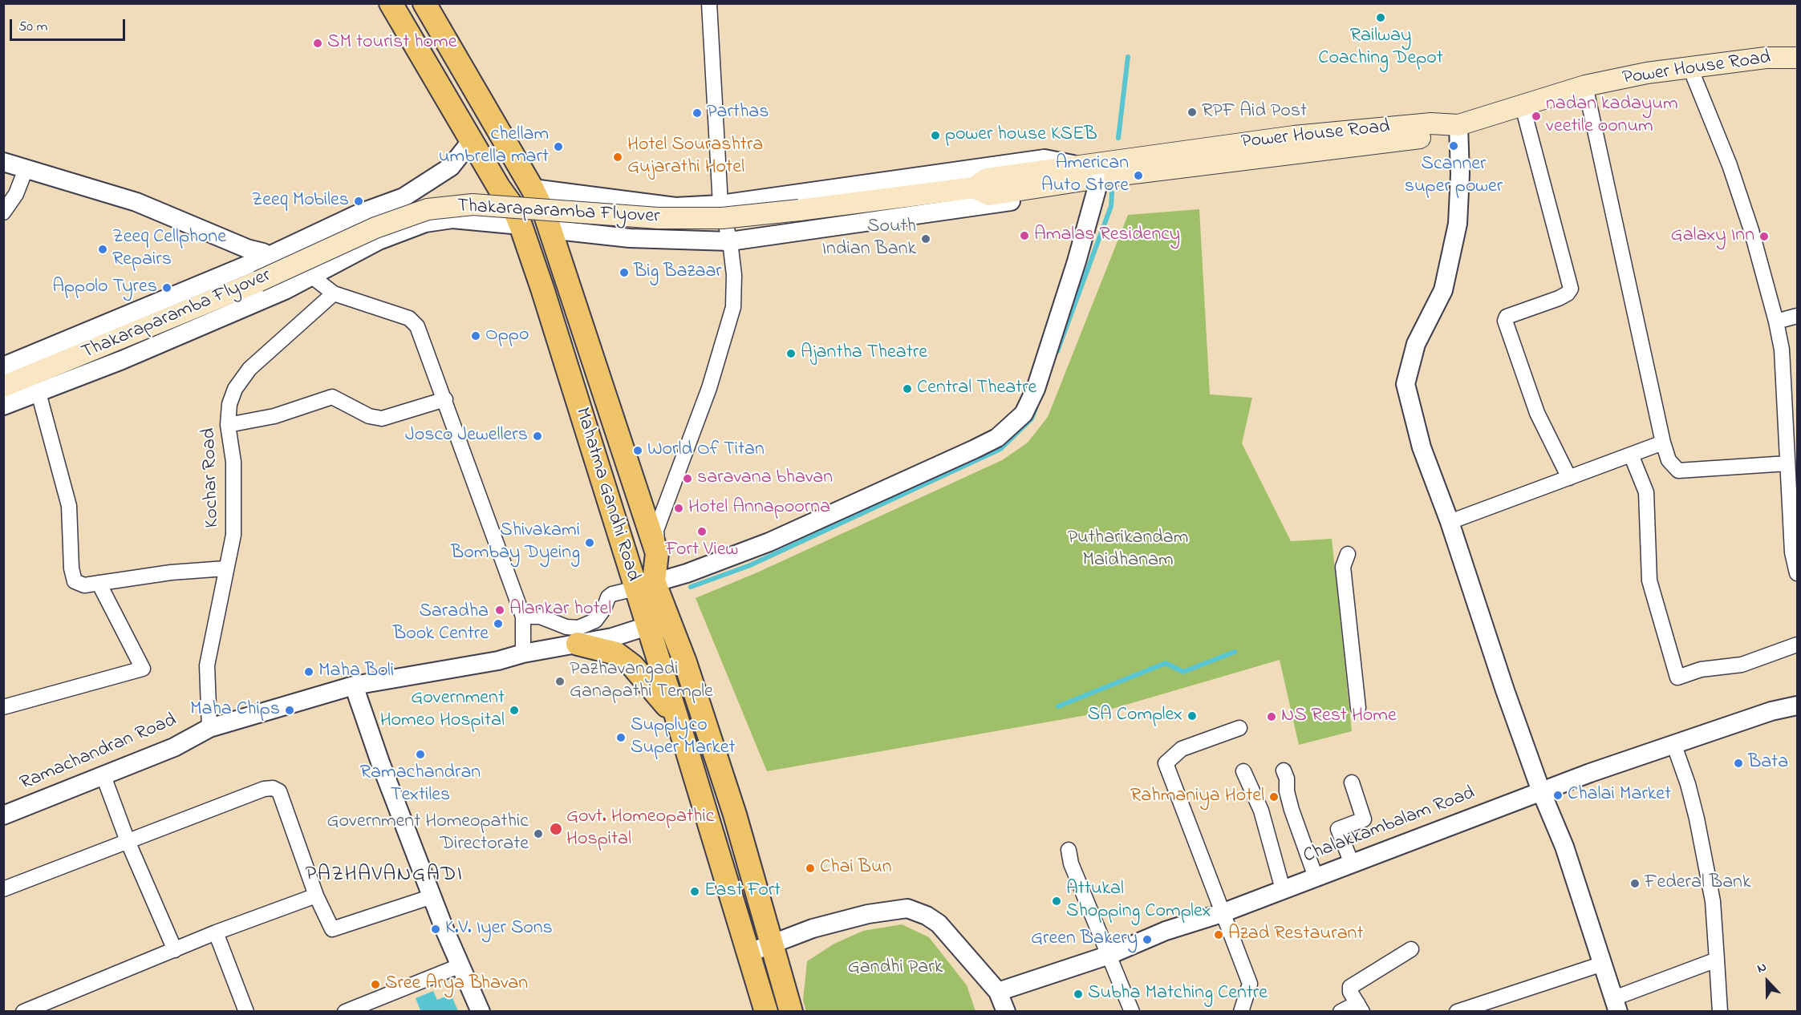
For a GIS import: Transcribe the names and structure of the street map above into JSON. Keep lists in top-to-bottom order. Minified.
{"streets":{"main road":["Power House Road","Thakaraparamba Flyover","Mahatma Gandhi Road"],"street":["Kochar Road","Ramachandran Road","Chalakkambalam Road"]},"crossings":[["Power House Road","Thakaraparamba Flyover"],["Kochar Road","Ramachandran Road"],["Mahatma Gandhi Road","Ramachandran Road"]],"districts":["PAZHAVANGADI"],"parks":["Putharikandam Maidhanam","Gandhi Park"],"places":["Railway Coaching Depot","SM tourist home","RPF Aid Post","Parthas","nadan kadayum veetile oonum","power house KSEB","Scanner super power","chellam umbrella mart","Hotel Sourashtra Gujarathi Hotel","American Auto Store","Zeeq Mobiles","Amalas Residency","Galaxy Inn","South Indian Bank","Zeeq Cellphone Repairs","Big Bazaar","Appolo Tyres","Oppo","Ajantha Theatre","Central Theatre","Josco Jewellers","World Of Titan","saravana bhavan","Hotel Annapoorna","Fort View","Shivakami Bombay Dyeing","Alankar hotel","Saradha Book Centre","Maha Boli","Pazhavangadi Ganapathi Temple","Maha Chips","Government Homeo Hospital","SA Complex","NS Rest Home","Supplyco Super Market","Ramachandran Textiles","Bata","Chalai Market","Rahmaniya Hotel","Govt. Homeopathic Hospital","Government Homeopathic Directorate","Chai Bun","Federal Bank","East Fort","Attukal Shopping Complex","K.V. Iyer Sons","Azad Restaurant","Green Bakery","Sree Arya Bhavan","Subha Matching Centre"],"scale_bar":"50 m","north":"top"}
